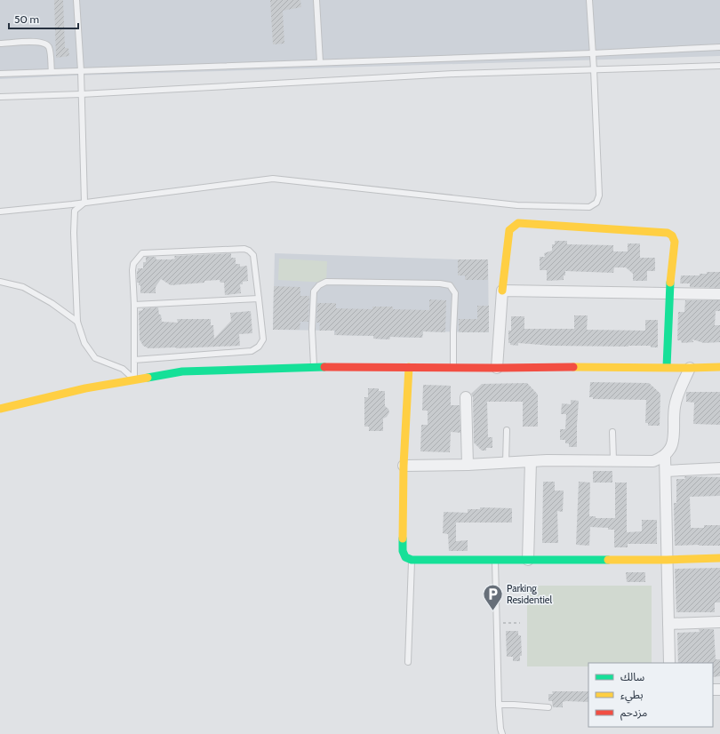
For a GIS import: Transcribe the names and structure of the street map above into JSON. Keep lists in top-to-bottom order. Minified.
{"places":{"parking":["Parking Residentiel"]},"legend":["سالك","بطيء","مزدحم"],"scale_bar":"50 m"}
